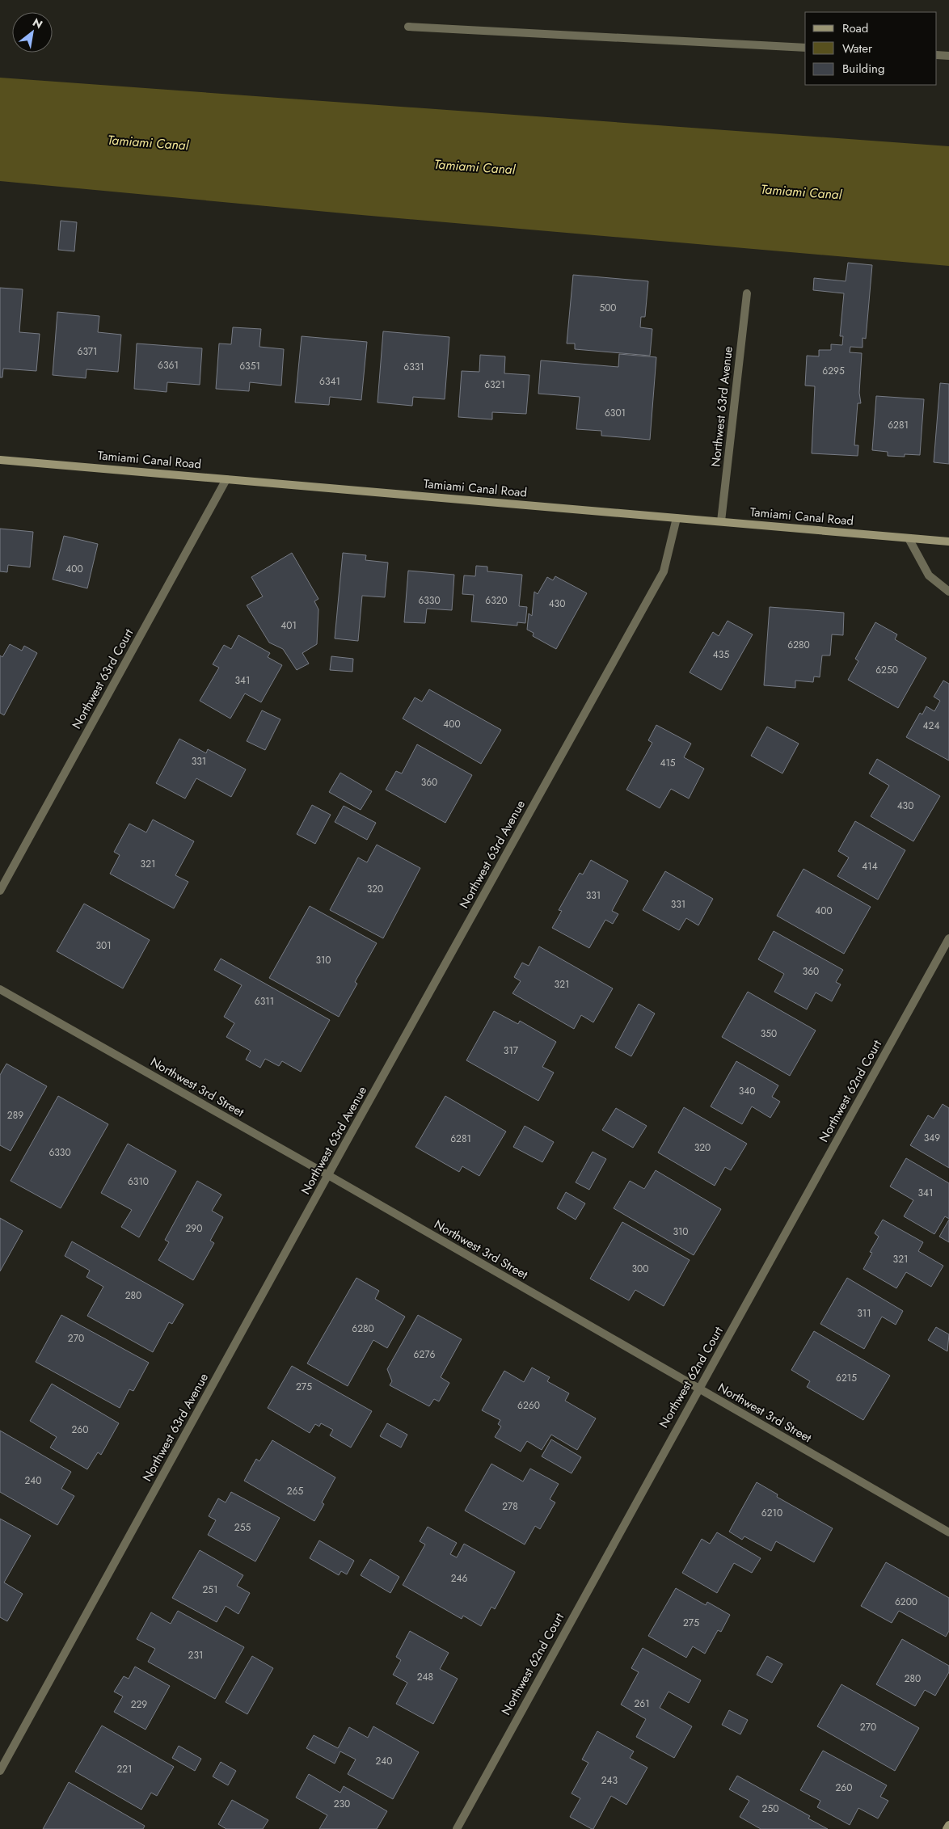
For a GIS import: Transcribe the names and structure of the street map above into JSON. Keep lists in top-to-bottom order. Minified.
{"streets":{"street":["Northwest 63rd Avenue","Tamiami Canal Road","Northwest 63rd Court","Northwest 3rd Street","Northwest 62nd Court"]},"crossings":[["Northwest 63rd Avenue","Tamiami Canal Road"],["Northwest 63rd Avenue","Northwest 3rd Street"],["Tamiami Canal Road","Northwest 63rd Court"],["Northwest 3rd Street","Northwest 62nd Court"]],"water":["Tamiami Canal"],"house_numbers":["500","6371","6361","6351","6331","6295","6341","6321","6301","6281","400","6330","6320","430","401","6280","435","6250","341","400","424","331","415","360","430","321","414","320","331","331","400","301","310","360","321","6311","350","317","340","289","349","6281","320","6330","6310","341","290","310","321","300","280","311","6280","270","6276","6215","275","6260","260","240","265","278","6210","255","246","251","6200","275","231","248","280","261","229","270","240","221","243","260","230","250"],"legend":["Road","Water","Building"],"north":"top right"}
